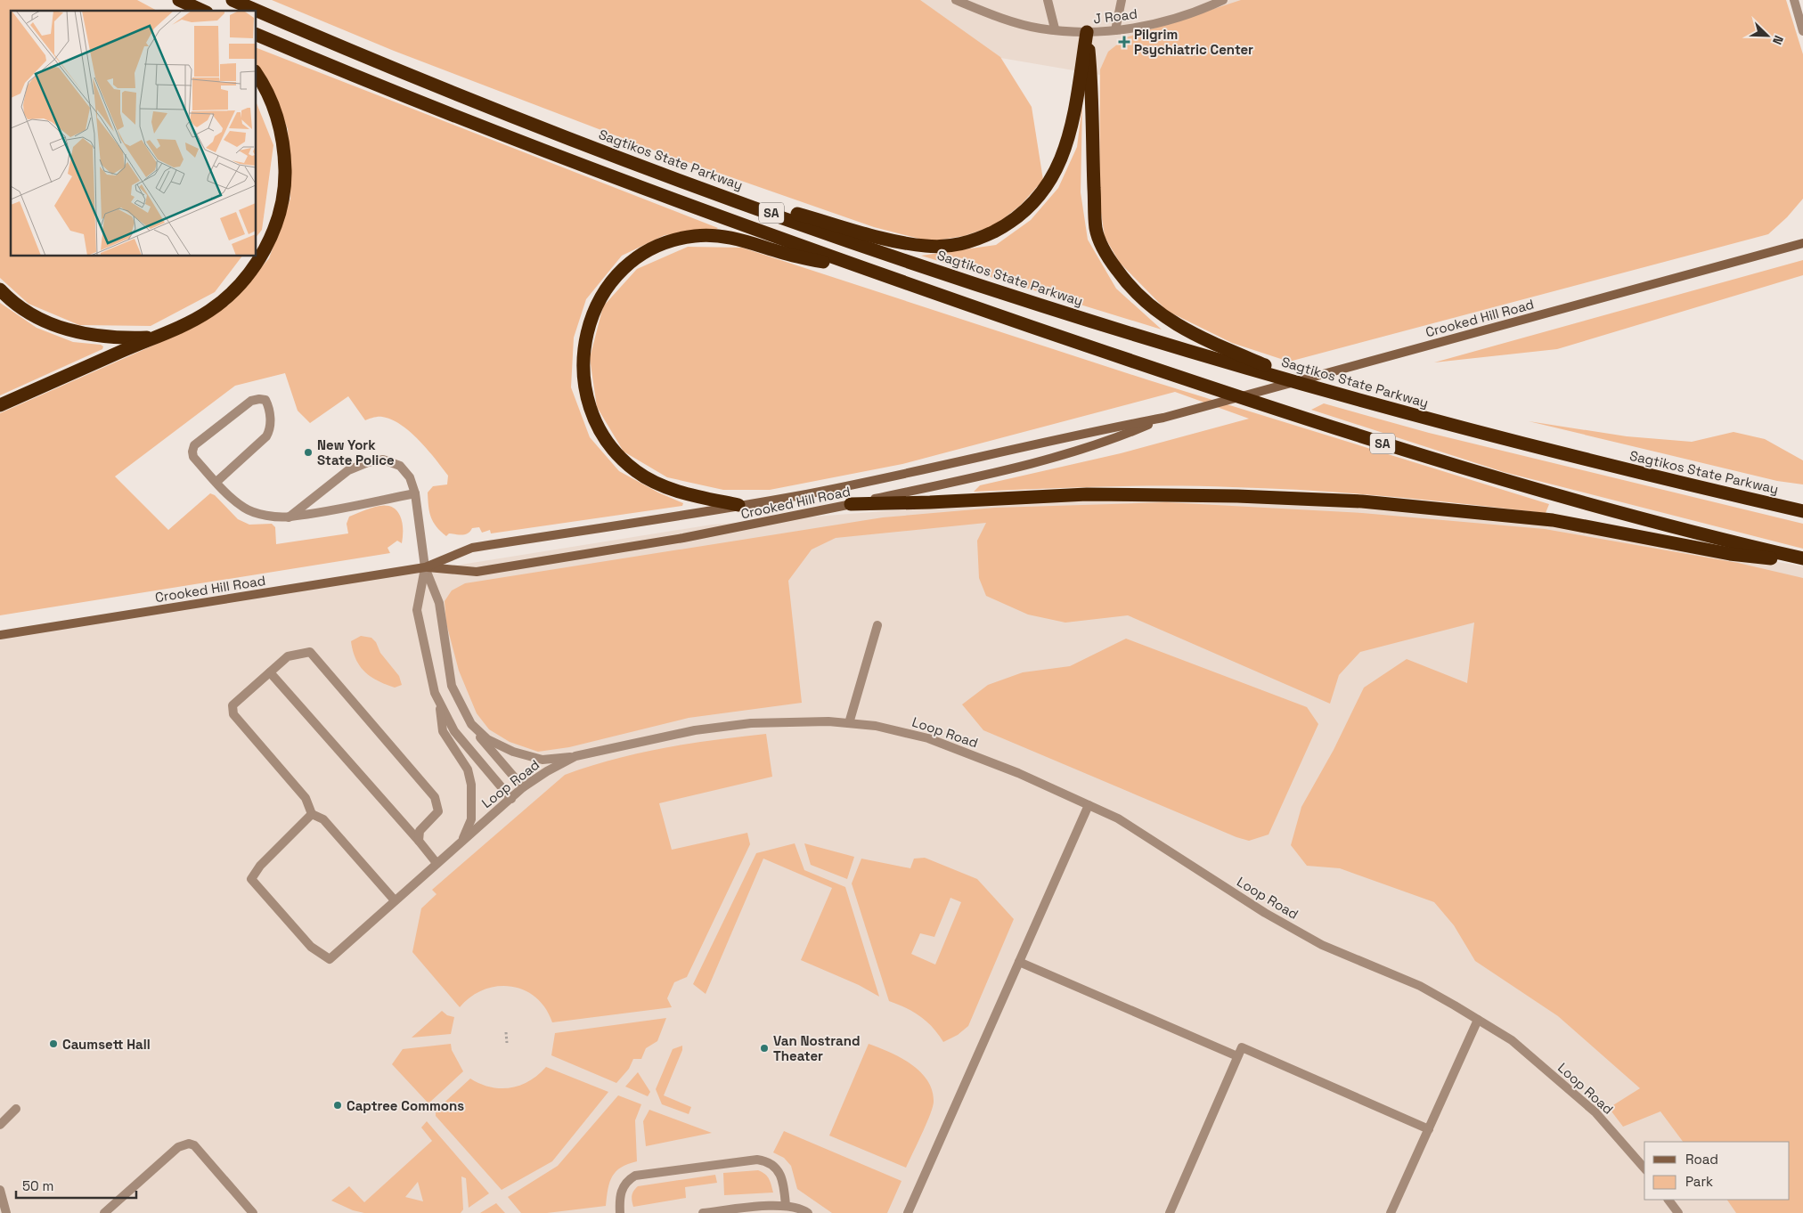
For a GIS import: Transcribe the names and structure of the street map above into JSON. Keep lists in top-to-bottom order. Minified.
{"streets":{"highway":["Sagtikos State Parkway","SA"],"main road":["Crooked Hill Road"],"street":["J Road","Loop Road"]},"places":{"health":["Pilgrim Psychiatric Center"],"other":["New York State Police","Caumsett Hall","Van Nostrand Theater","Captree Commons"]},"legend":["Road","Park"],"scale_bar":"50 m","north":"bottom right"}
